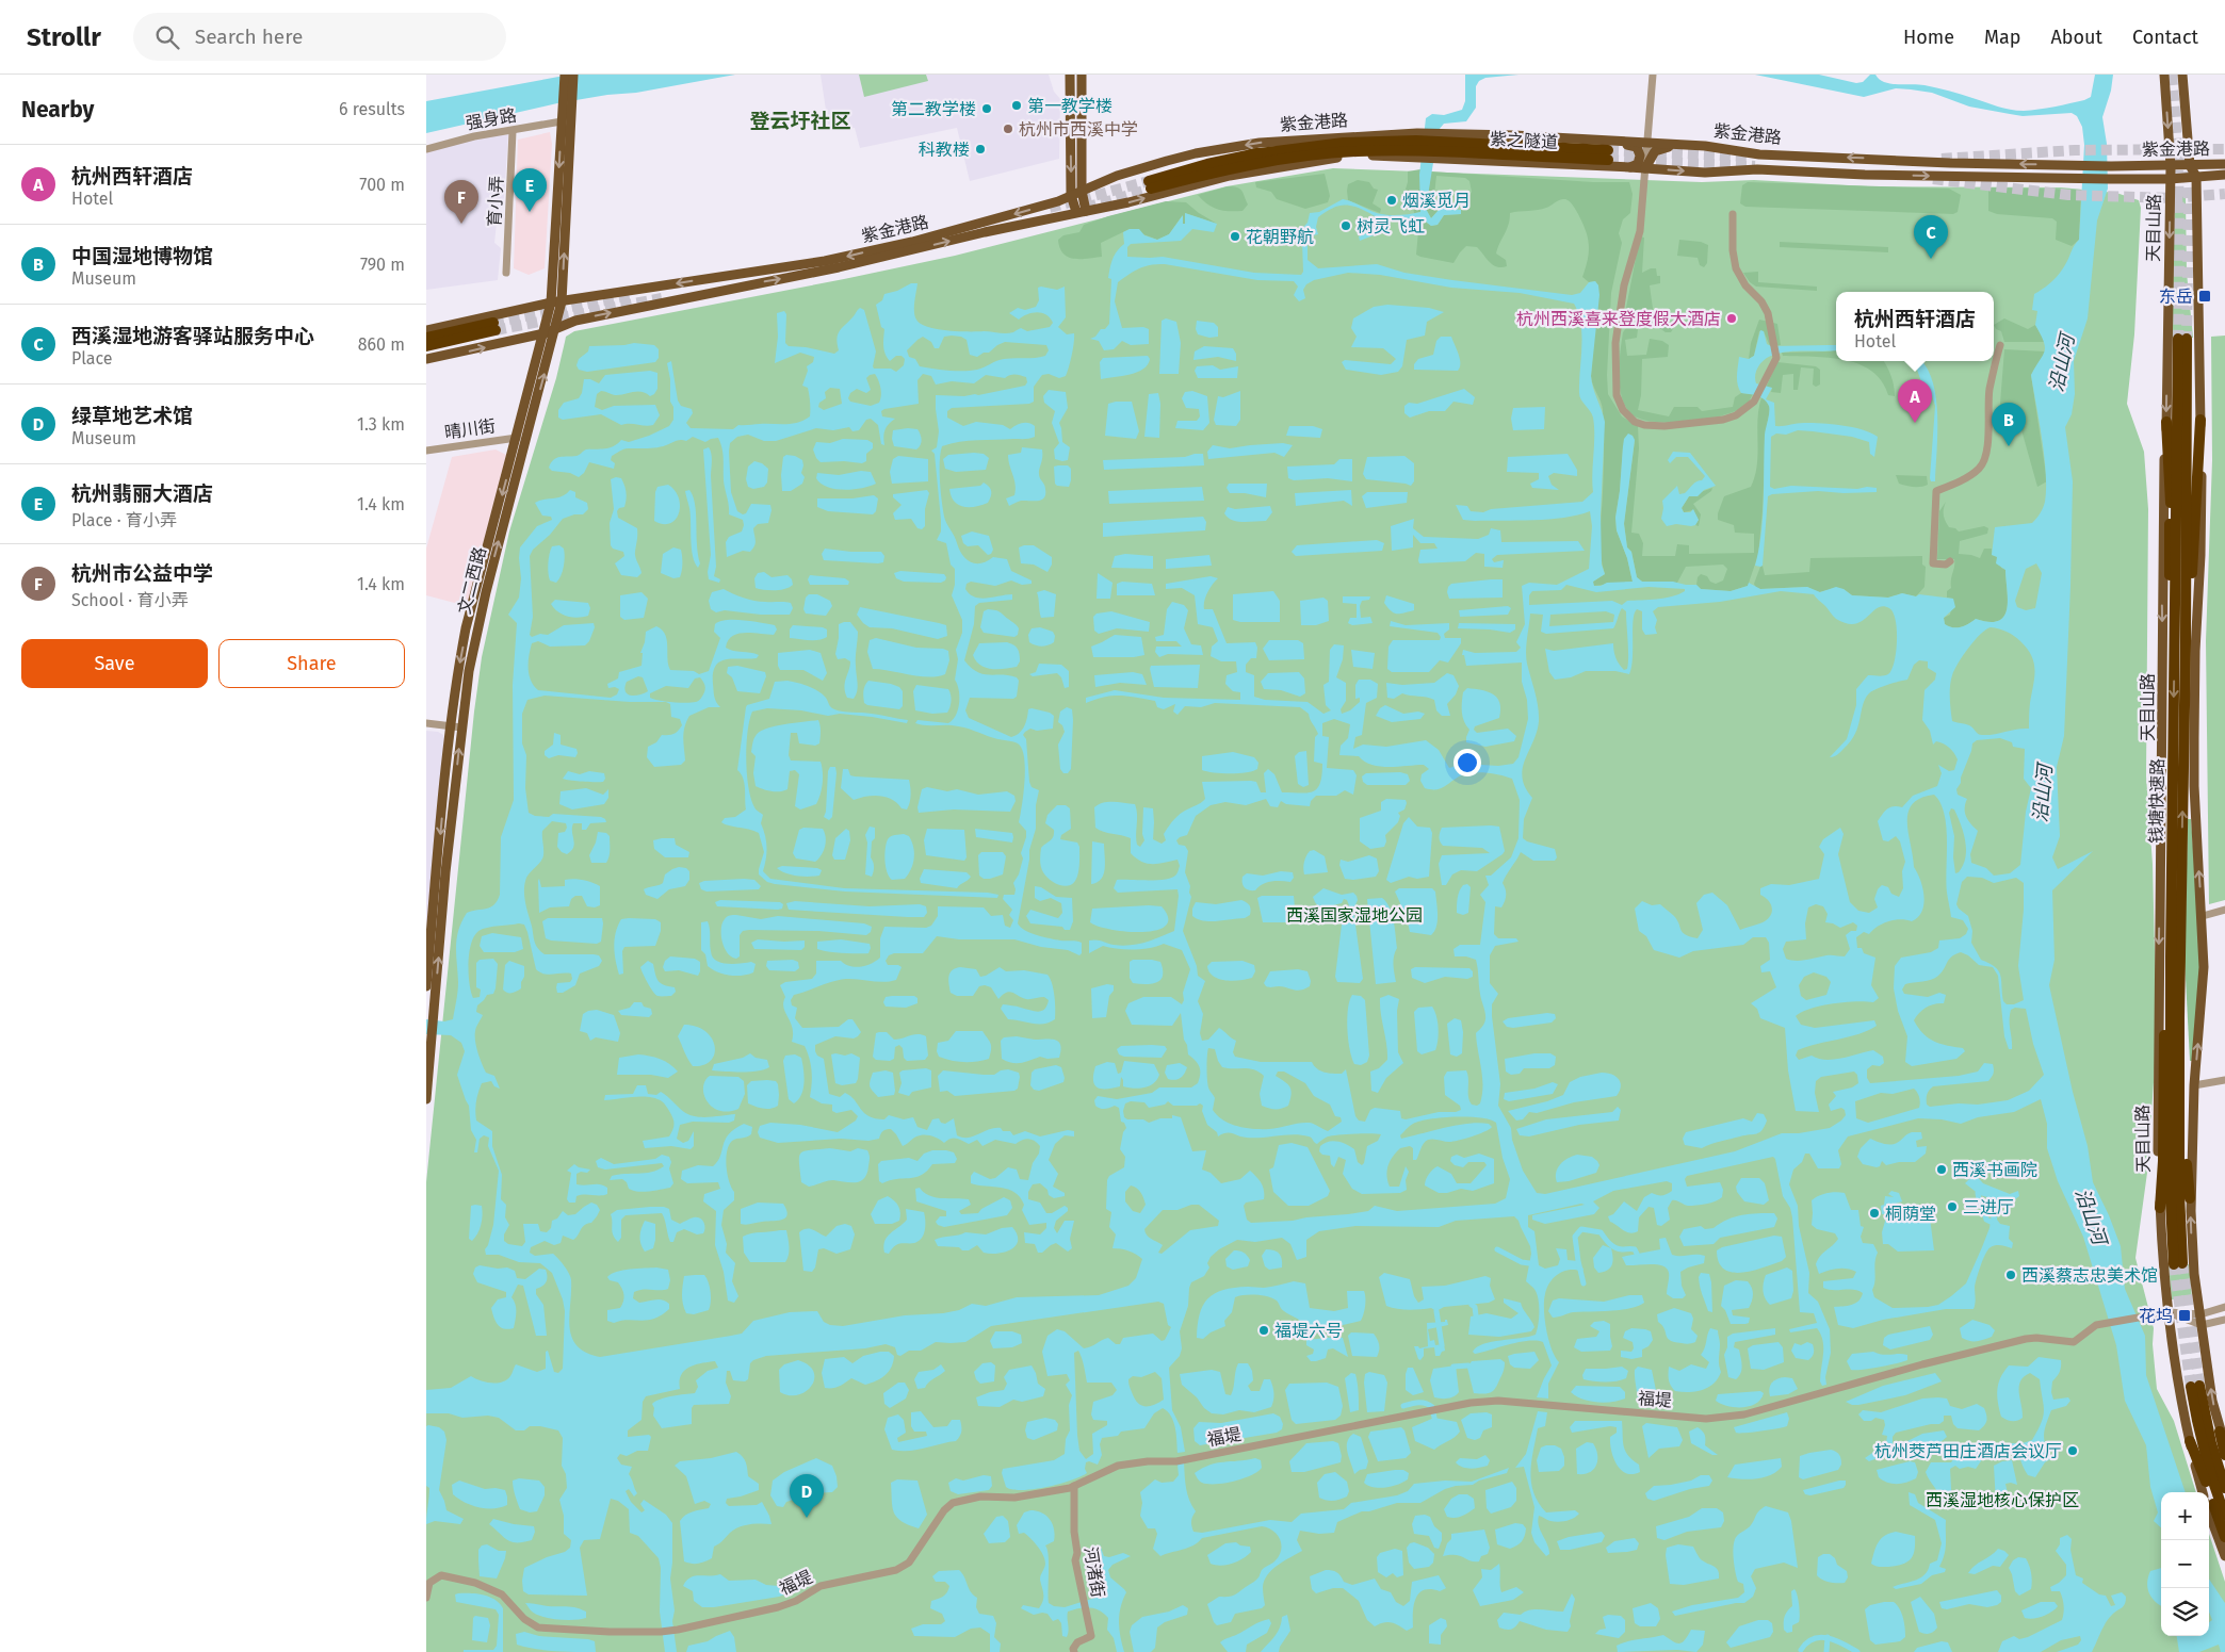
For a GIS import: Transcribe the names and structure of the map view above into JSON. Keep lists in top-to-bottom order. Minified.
{"streets":{"highway":["紫金港路","紫之隧道","钱塘快速路"],"main road":["天目山路","文二西路"],"street":["强身路","育小弄","晴川街","福堤","河渚街"]},"crossings":[["强身路","育小弄"],["强身路","文二西路"],["紫金港路","紫之隧道"],["紫金港路","天目山路"],["紫金港路","文二西路"],["天目山路","福堤"],["晴川街","文二西路"],["福堤","河渚街"]],"districts":["登云圩社区"],"water":["沿山河"],"parks":["西溪国家湿地公园","西溪湿地核心保护区"],"places":{"other":["第一教学楼","第二教学楼","杭州市西溪中学","科教楼","烟溪觅月","树灵飞虹","花朝野航","杭州西溪喜来登度假大酒店","西溪书画院","三进厅","桐荫堂","西溪蔡志忠美术馆","福堤六号","杭州茭芦田庄酒店会议厅"],"transit":["东岳","花坞"]},"page":{"header":"Strollr","search":"Search here","nav":["Home","Map","About","Contact"],"heading":["Nearby","6 results"],"list":[{"mark":"A","name":"杭州西轩酒店","note":"Hotel","value":"700 m"},{"mark":"B","name":"中国湿地博物馆","note":"Museum","value":"790 m"},{"mark":"C","name":"西溪湿地游客驿站服务中心","note":"Place","value":"860 m"},{"mark":"D","name":"绿草地艺术馆","note":"Museum","value":"1.3 km"},{"mark":"E","name":"杭州翡丽大酒店","note":"Place · 育小弄","value":"1.4 km"},{"mark":"F","name":"杭州市公益中学","note":"School · 育小弄","value":"1.4 km"}],"pins":["E","F","C","A","B","D"],"popup":["杭州西轩酒店","Hotel"],"buttons":["Save","Share"],"map_buttons":["+","−"]}}
